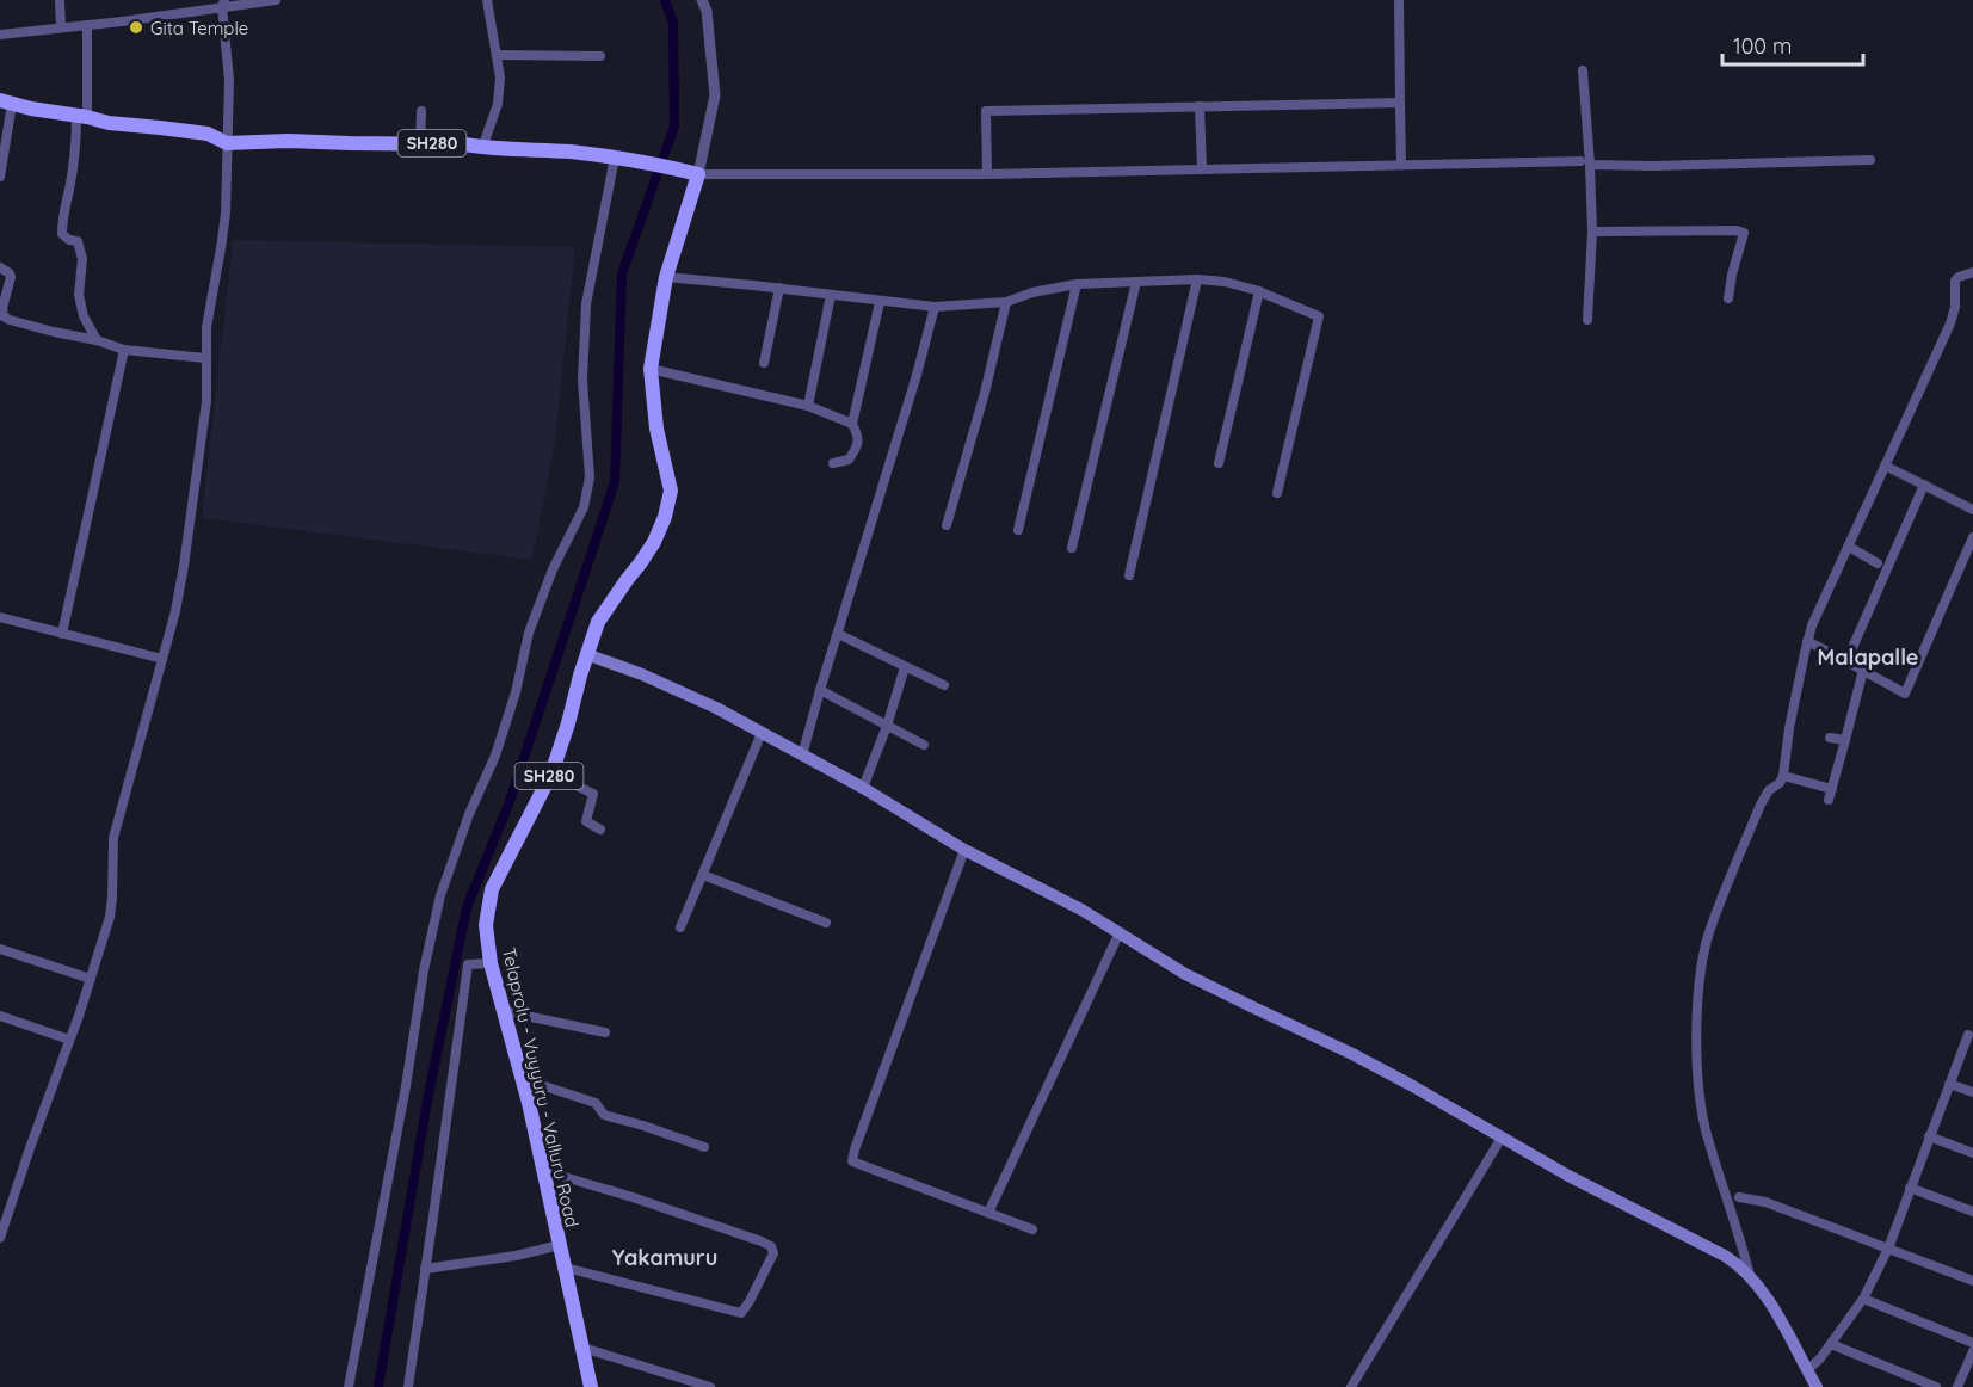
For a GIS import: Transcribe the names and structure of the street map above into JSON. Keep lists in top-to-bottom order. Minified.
{"streets":{"main road":["SH280","Telaprolu - Vuyyuru - Valluru Road"]},"crossings":[["SH280","Telaprolu - Vuyyuru - Valluru Road"]],"districts":["Malapalle","Yakamuru"],"places":["Gita Temple"],"scale_bar":"100 m"}
